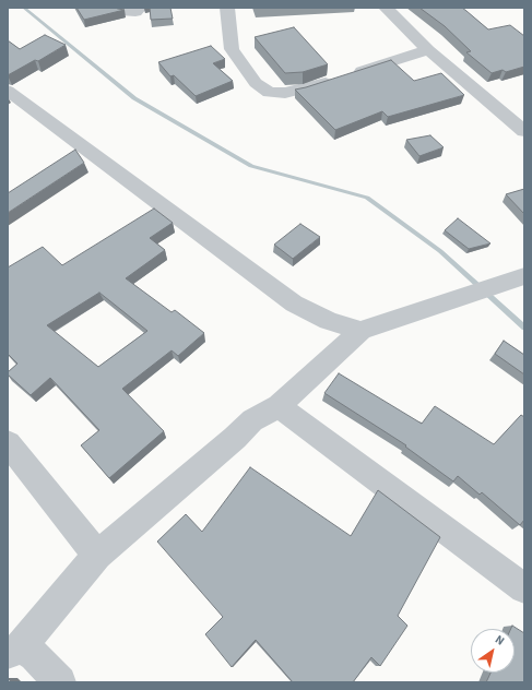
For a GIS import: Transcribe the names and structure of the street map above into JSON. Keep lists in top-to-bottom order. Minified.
{"north":"top right"}
